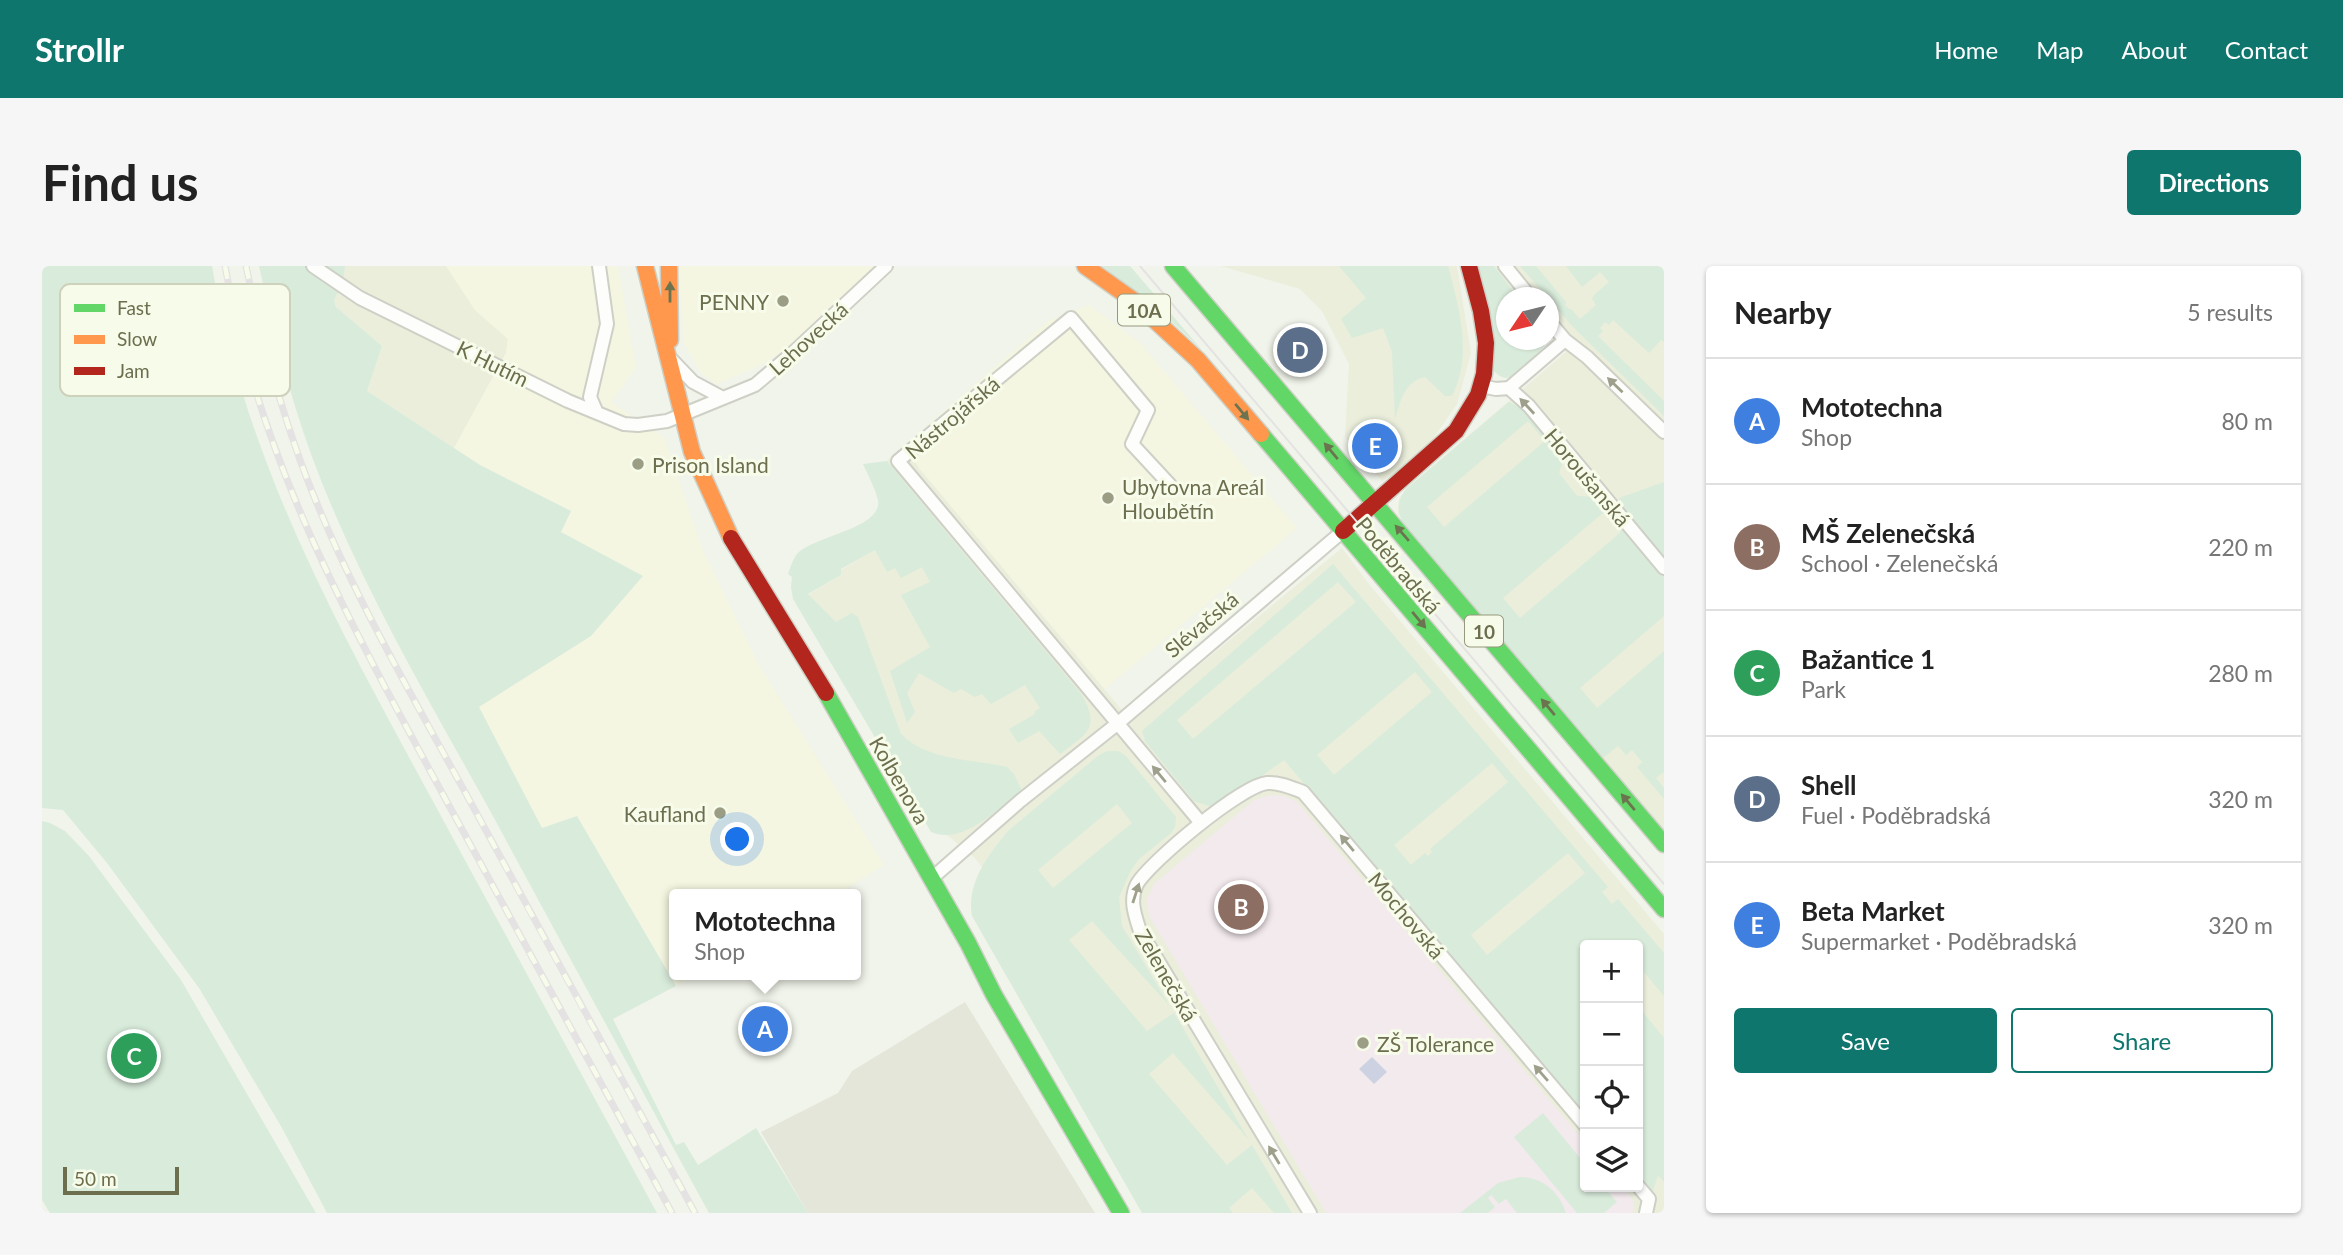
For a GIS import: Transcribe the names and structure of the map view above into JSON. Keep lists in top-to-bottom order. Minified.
{"streets":{"main road":["10A","Poděbradská","Slévačská","10","Kolbenova"],"street":["Lehovecká","K Hutím","Nástrojářská","Horoušanská","Mochovská","Zelenečská"]},"crossings":[["Lehovecká","K Hutím"],["Lehovecká","Kolbenova"],["K Hutím","Kolbenova"],["Nástrojářská","Slévačská"],["Poděbradská","Slévačská"],["Slévačská","Kolbenova"],["Mochovská","Zelenečská"]],"one_way":["Mochovská","Zelenečská"],"places":["PENNY","Prison Island","Ubytovna Areál Hloubětín","Kaufland","ZŠ Tolerance"],"legend":["Fast","Slow","Jam"],"scale_bar":"50 m","north":"bottom left","page":{"header":"Strollr","nav":["Home","Map","About","Contact"],"buttons":["Directions",["Save","Share"]],"title":"Find us","heading":["Nearby","5 results"],"pins":["D","E","B","A","C"],"list":[{"mark":"A","name":"Mototechna","note":"Shop","value":"80 m"},{"mark":"B","name":"MŠ Zelenečská","note":"School · Zelenečská","value":"220 m"},{"mark":"C","name":"Bažantice 1","note":"Park","value":"280 m"},{"mark":"D","name":"Shell","note":"Fuel · Poděbradská","value":"320 m"},{"mark":"E","name":"Beta Market","note":"Supermarket · Poděbradská","value":"320 m"}],"popup":["Mototechna","Shop"],"map_buttons":["+","−"],"scale":"50 m"}}
